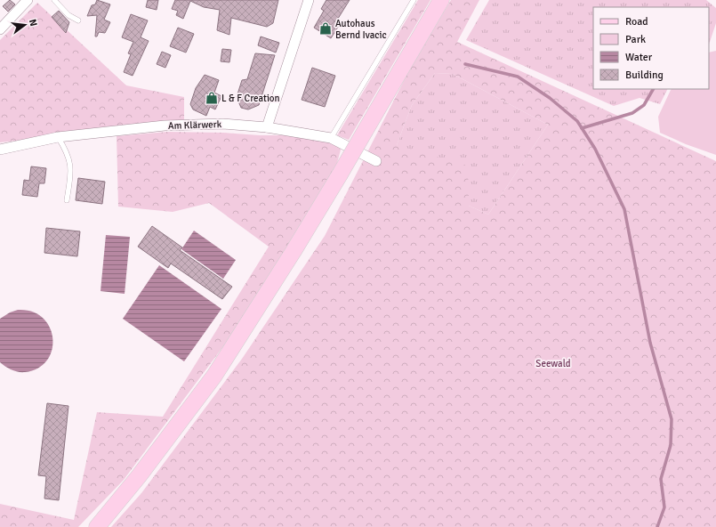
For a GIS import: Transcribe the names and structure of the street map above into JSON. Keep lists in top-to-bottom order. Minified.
{"streets":{"street":["Am Klärwerk"]},"parks":["Seewald"],"places":{"shop":["Autohaus Bernd Ivacic","L & F Creation"]},"legend":["Road","Park","Water","Building"],"north":"right"}
